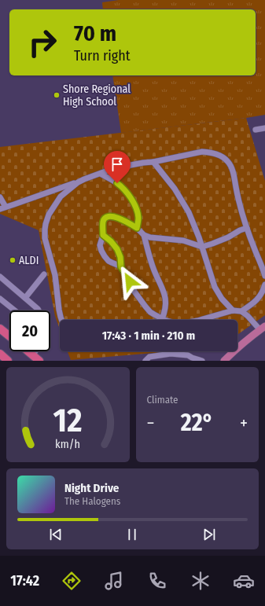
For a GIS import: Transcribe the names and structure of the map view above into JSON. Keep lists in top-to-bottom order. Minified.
{"places":["Shore Regional High School","ALDI"],"page":{"turn":["70 m","Turn right"],"limit":"20","trip":"17:43 · 1 min · 210 m","tile":"Climate","heat":["−","22°","+"],"song":["Night Drive","The Halogens"],"tabs":"17:42","gauge":["12","km/h"]}}
